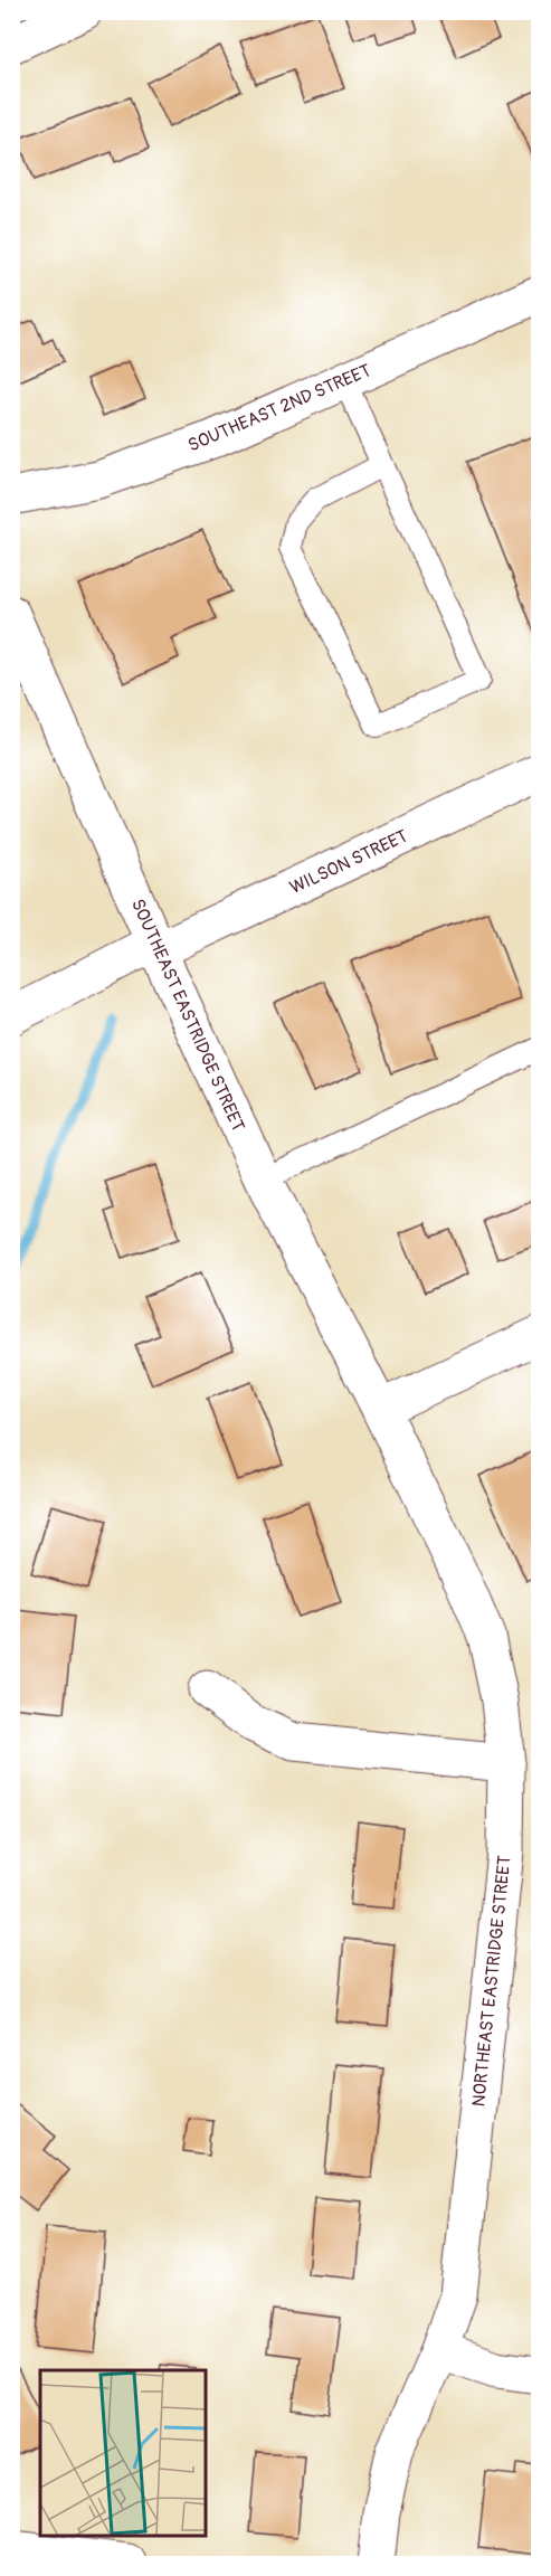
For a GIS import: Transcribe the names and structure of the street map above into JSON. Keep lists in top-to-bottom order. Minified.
{"streets":{"street":["SOUTHEAST 2ND STREET","WILSON STREET","SOUTHEAST EASTRIDGE STREET","NORTHEAST EASTRIDGE STREET"]},"crossings":[["WILSON STREET","SOUTHEAST EASTRIDGE STREET"],["SOUTHEAST EASTRIDGE STREET","NORTHEAST EASTRIDGE STREET"]]}
